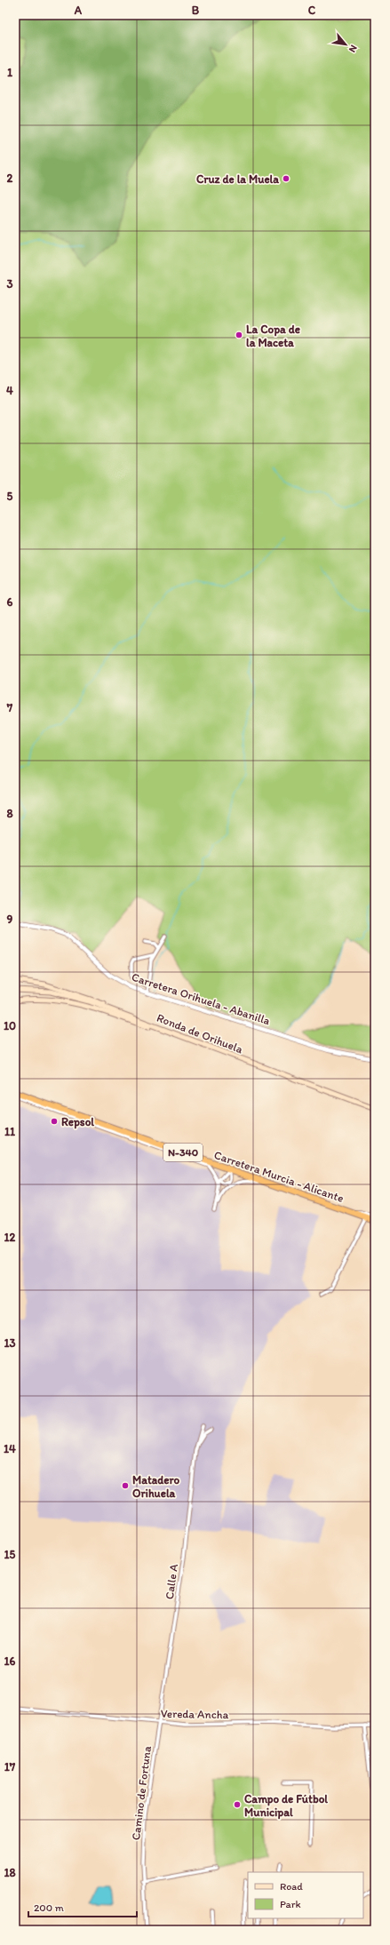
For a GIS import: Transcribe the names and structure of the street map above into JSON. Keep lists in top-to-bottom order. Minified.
{"streets":{"highway":["N-340","Carretera Murcia - Alicante"],"main road":["Ronda de Orihuela"],"street":["Carretera Orihuela - Abanilla","Calle A","Vereda Ancha","Camino de Fortuna"]},"crossings":[["Calle A","Vereda Ancha"],["Calle A","Camino de Fortuna"],["Vereda Ancha","Camino de Fortuna"]],"places":["Cruz de la Muela","La Copa de la Maceta","Repsol","Matadero Orihuela","Campo de Fútbol Municipal"],"legend":["Road","Park"],"scale_bar":"200 m","north":"bottom right","grid":{"columns":["A","B","C"],"rows":["1","2","3","4","5","6","7","8","9","10","11","12","13","14","15","16","17","18"]}}
